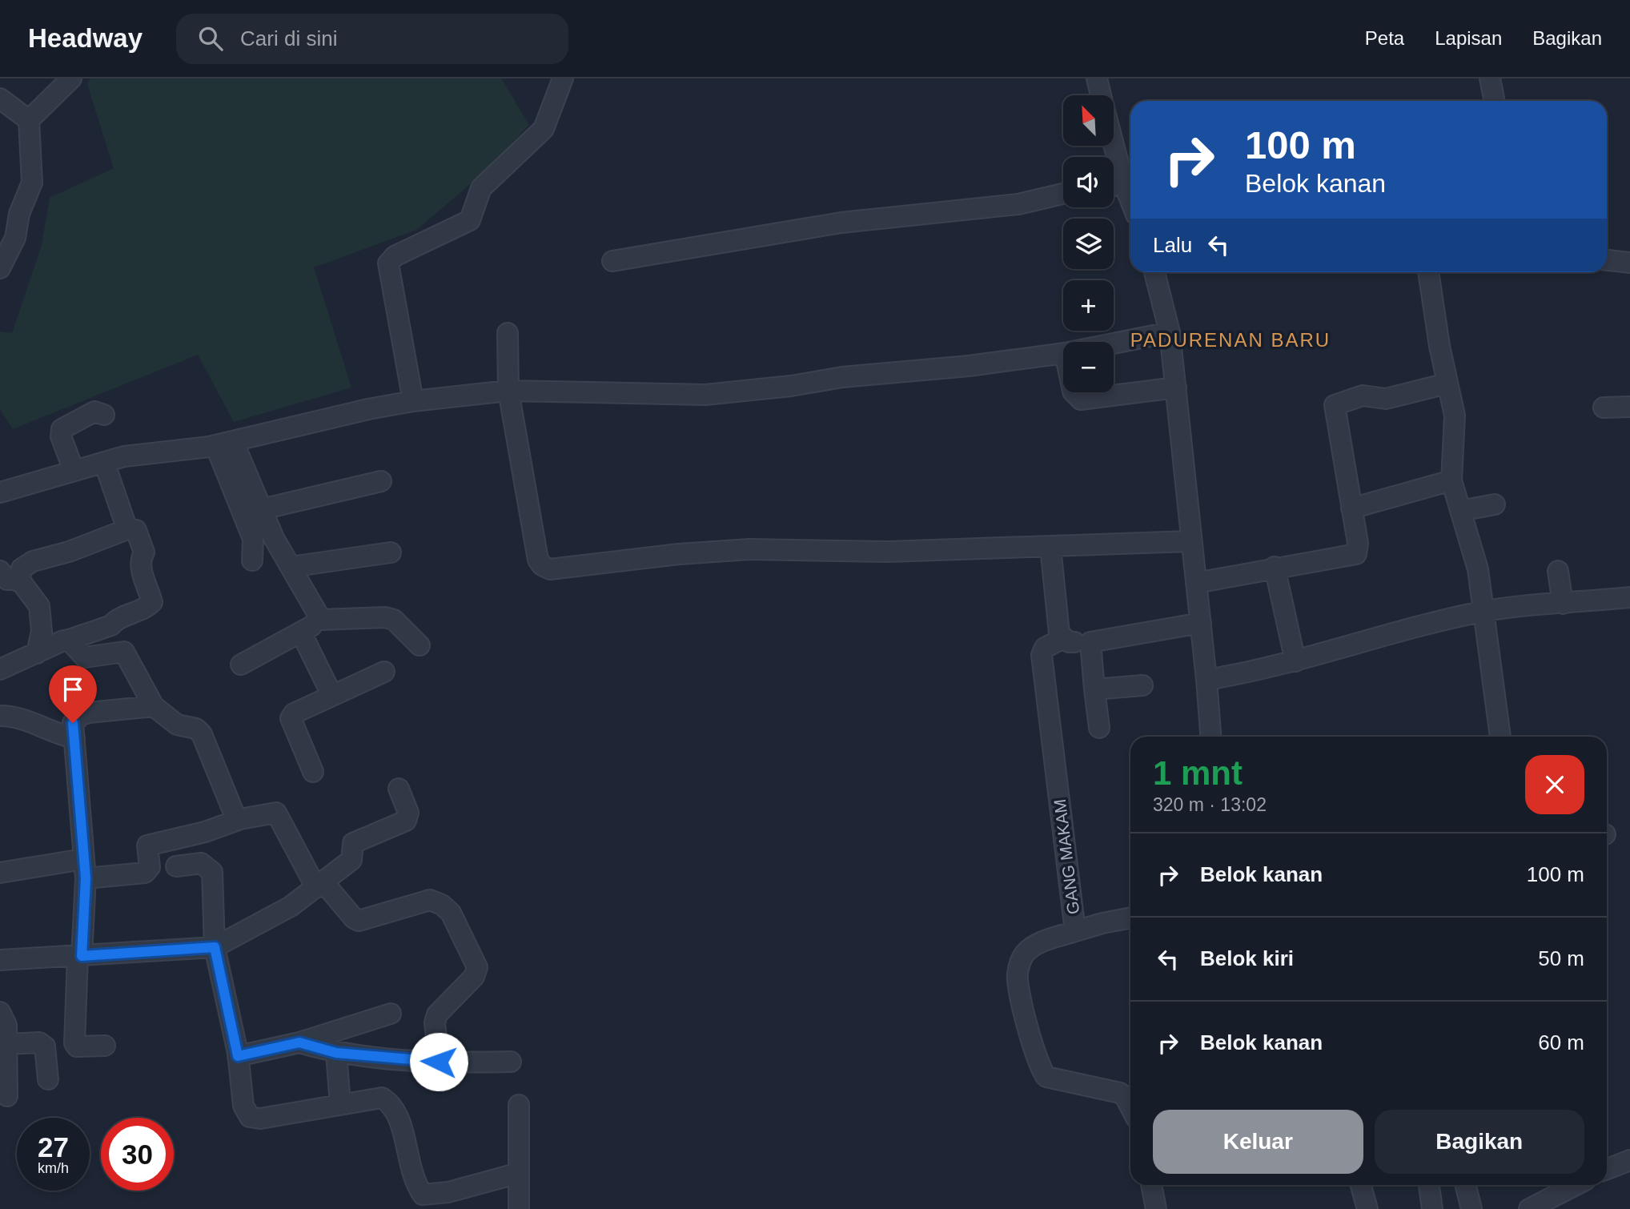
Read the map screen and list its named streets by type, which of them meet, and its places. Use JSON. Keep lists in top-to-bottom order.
{
  "streets": {
    "street": ["GANG MAKAM"]
  },
  "districts": ["PADURENAN BARU"],
  "north": "top left",
  "page": {
    "header": "Headway",
    "search": "Cari di sini",
    "nav": ["Peta", "Lapisan", "Bagikan"],
    "map_buttons": ["+", "−"],
    "turn": ["100 m", "Belok kanan"],
    "then": "Lalu",
    "heading": ["1 mnt", "320 m · 13:02"],
    "list": [
      {
        "name": "Belok kanan",
        "value": "100 m"
      },
      {
        "name": "Belok kiri",
        "value": "50 m"
      },
      {
        "name": "Belok kanan",
        "value": "60 m"
      }
    ],
    "buttons": ["Keluar", "Bagikan"],
    "speed": "27 km/h",
    "limit": "30"
  }
}
